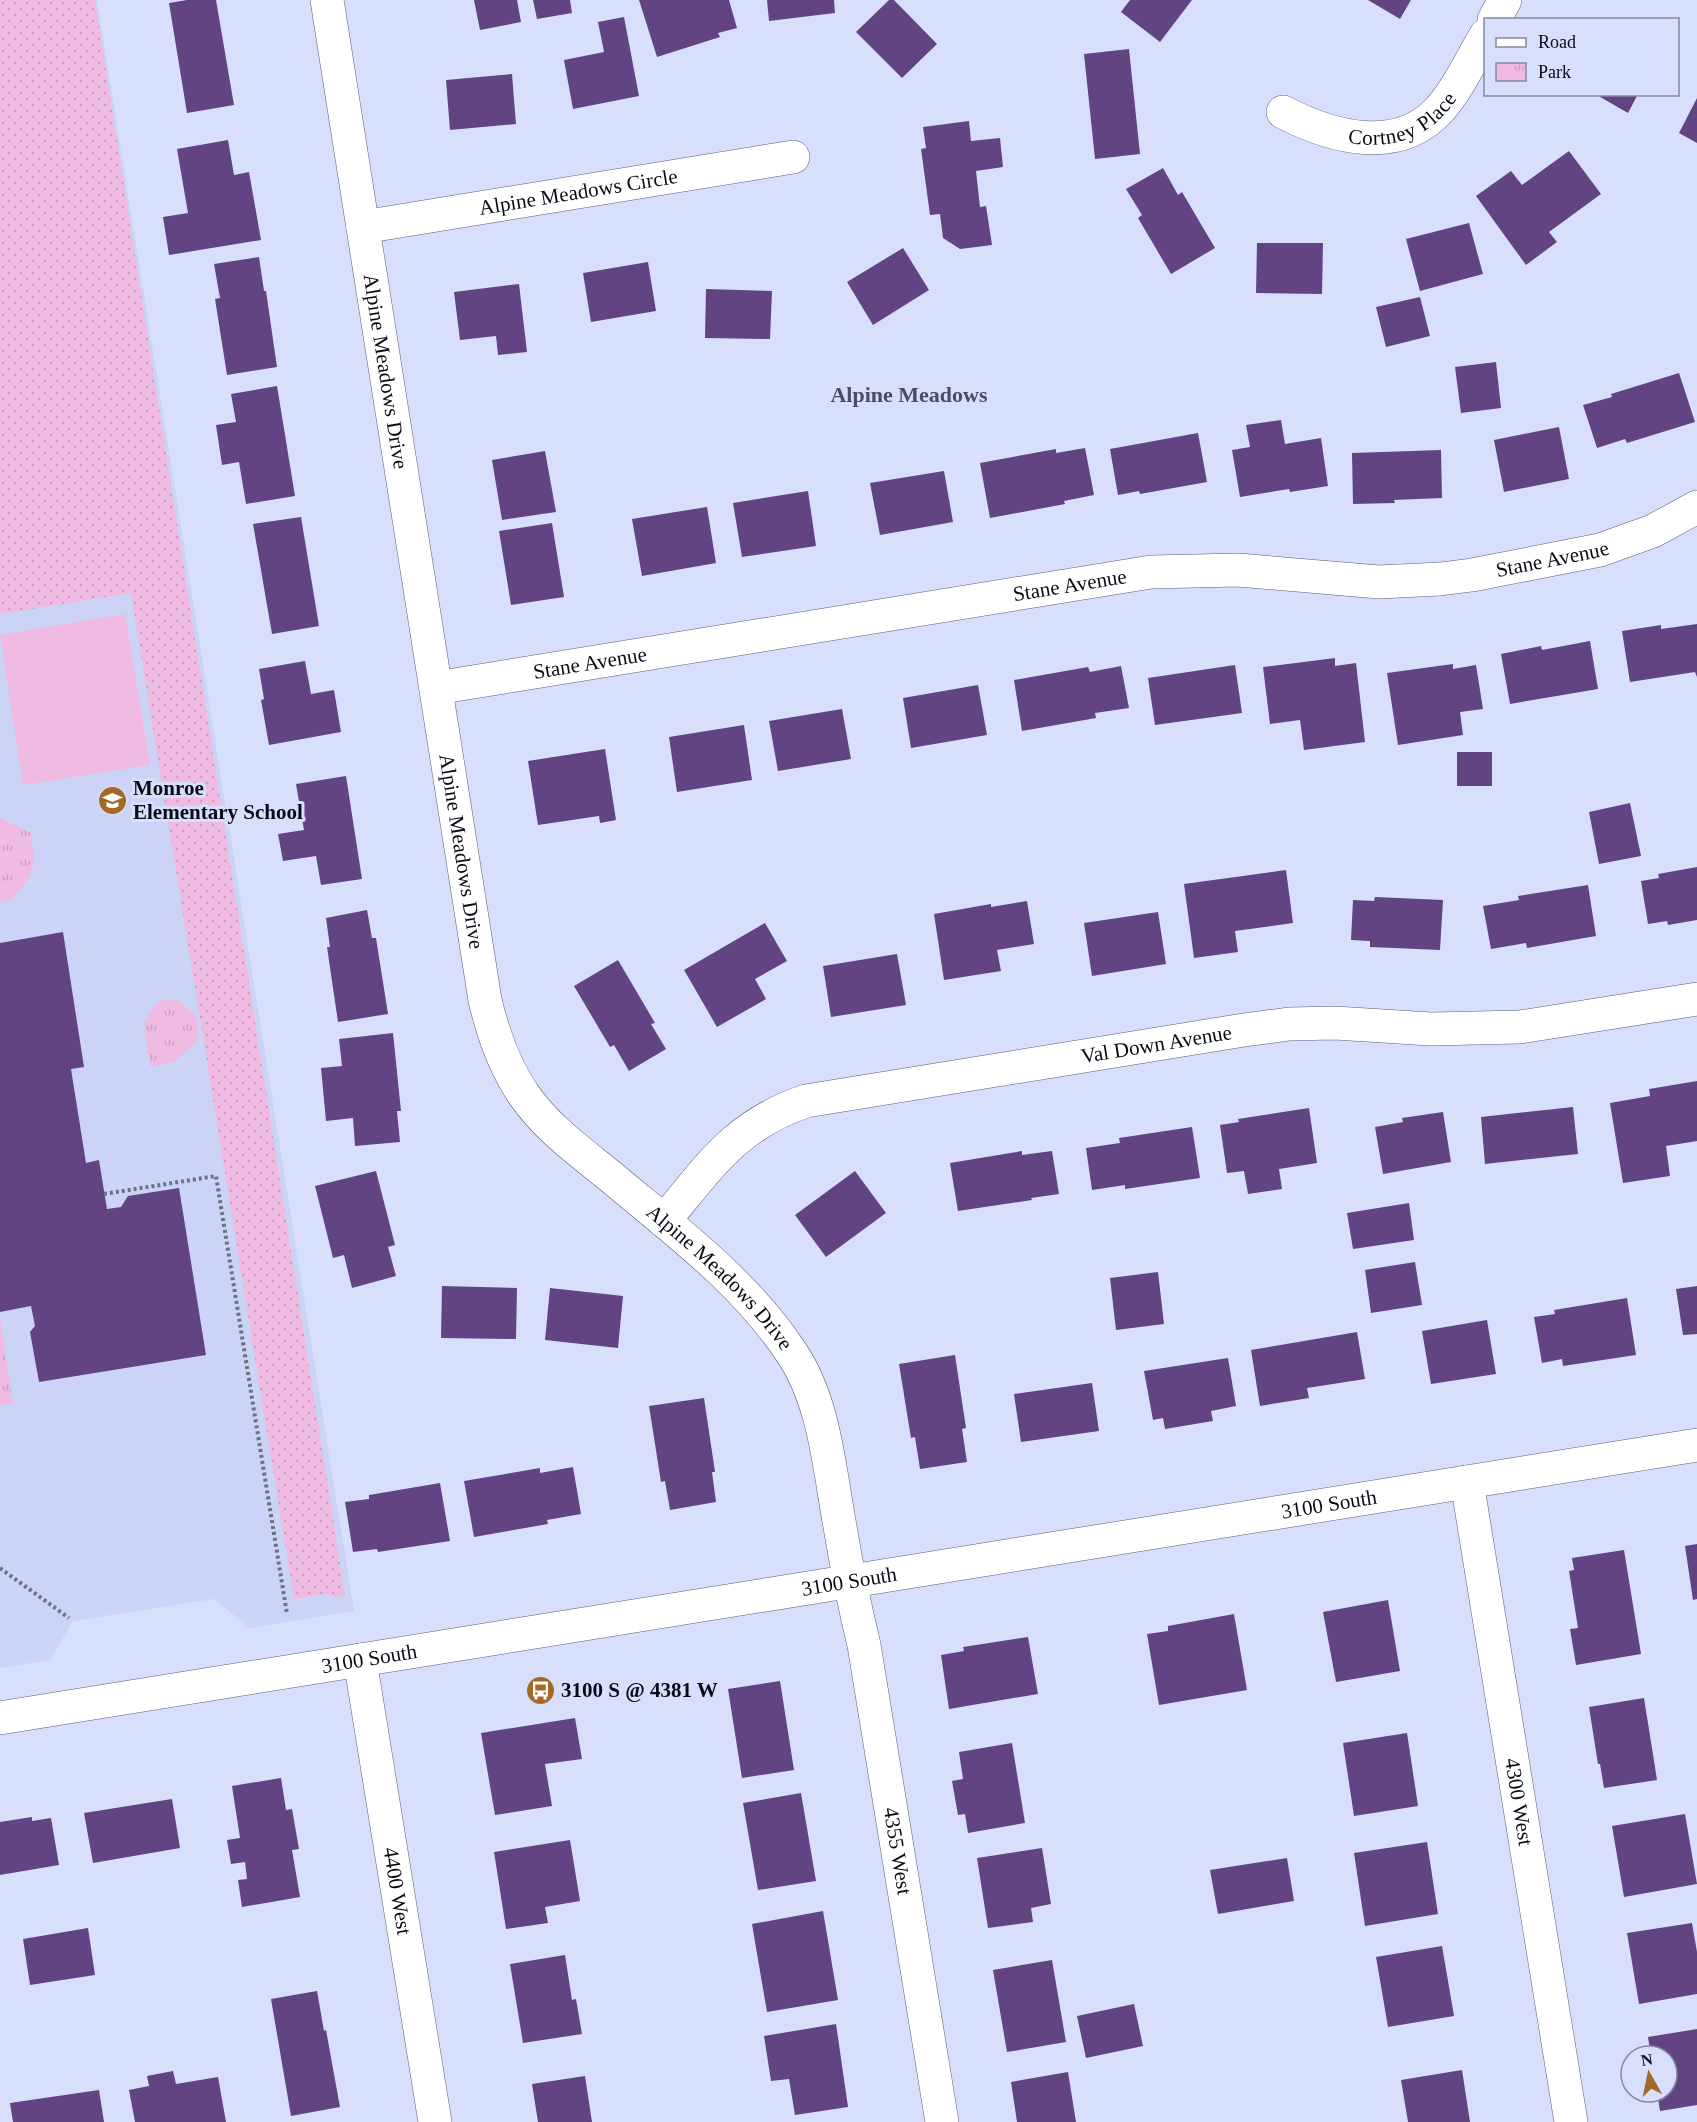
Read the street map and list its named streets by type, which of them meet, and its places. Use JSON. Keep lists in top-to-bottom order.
{
  "streets": {
    "street": [
      "Cortney Place",
      "Alpine Meadows Circle",
      "Alpine Meadows Drive",
      "Stane Avenue",
      "Val Down Avenue",
      "3100 South",
      "4300 West",
      "4355 West",
      "4400 West"
    ]
  },
  "crossings": [
    ["Alpine Meadows Circle", "Alpine Meadows Drive"],
    ["Alpine Meadows Drive", "Stane Avenue"],
    ["Alpine Meadows Drive", "Val Down Avenue"],
    ["Alpine Meadows Drive", "3100 South"],
    ["Alpine Meadows Drive", "4355 West"],
    ["3100 South", "4300 West"],
    ["3100 South", "4355 West"],
    ["3100 South", "4400 West"]
  ],
  "districts": ["Alpine Meadows"],
  "places": {
    "school or university": ["Monroe Elementary School"],
    "bus stop": ["3100 S @ 4381 W"]
  },
  "legend": ["Road", "Park"],
  "north": "top"
}
